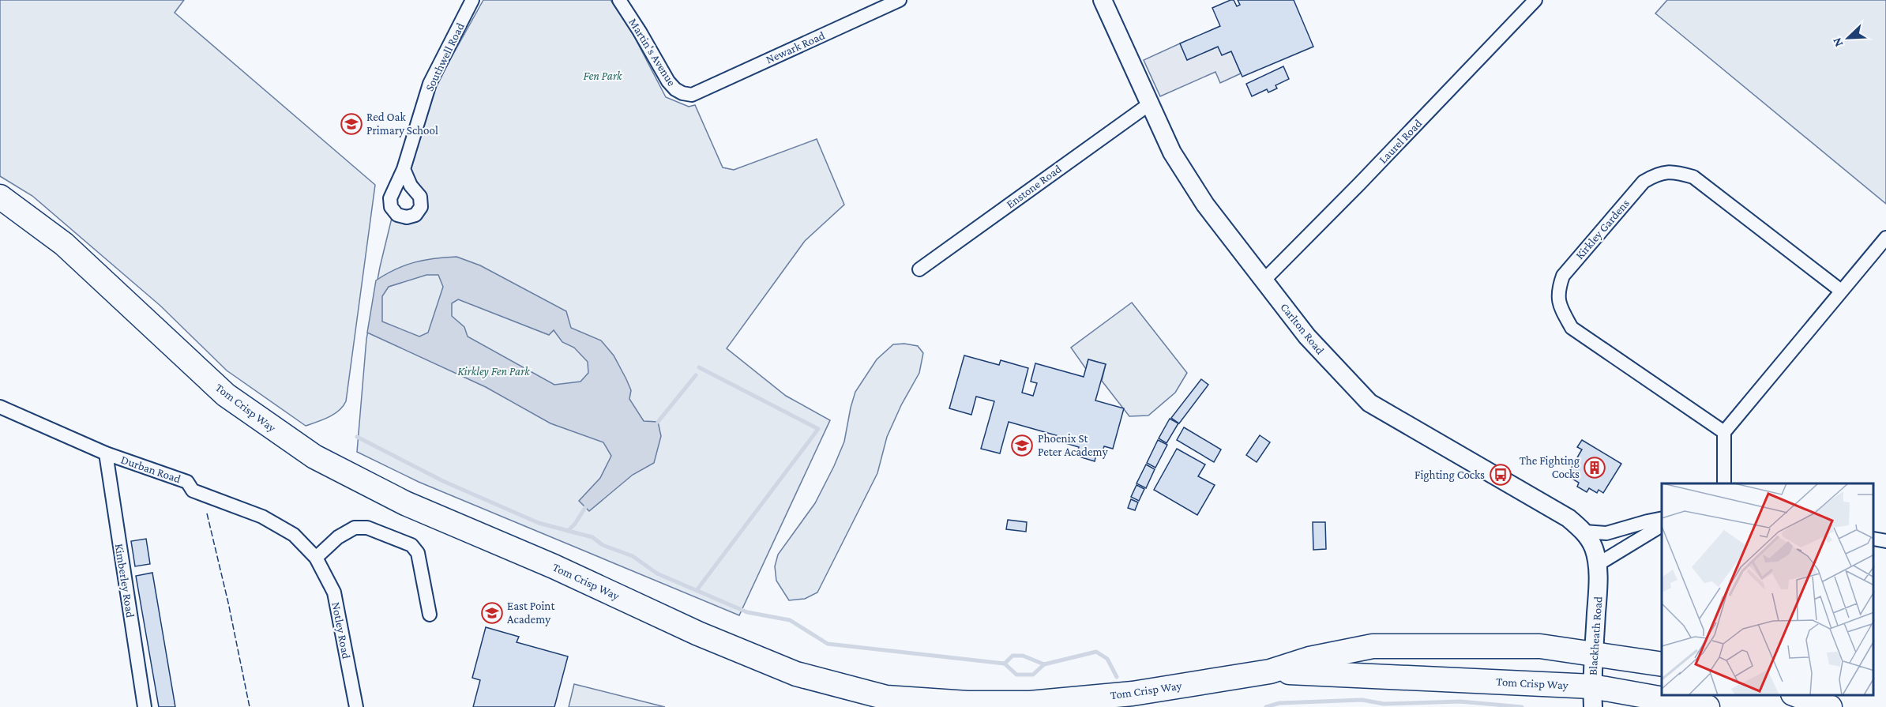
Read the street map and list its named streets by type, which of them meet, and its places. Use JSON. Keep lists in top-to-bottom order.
{
  "streets": {
    "highway": ["Tom Crisp Way"],
    "street": [
      "Newark Road",
      "Martin's Avenue",
      "Southwell Road",
      "Laurel Road",
      "Enstone Road",
      "Kirkley Gardens",
      "Carlton Road",
      "Durban Road",
      "Kimberley Road",
      "Notley Road",
      "Blackheath Road"
    ]
  },
  "crossings": [
    ["Newark Road", "Martin's Avenue"],
    ["Laurel Road", "Carlton Road"],
    ["Enstone Road", "Carlton Road"],
    ["Carlton Road", "Blackheath Road"],
    ["Tom Crisp Way", "Blackheath Road"],
    ["Durban Road", "Kimberley Road"],
    ["Durban Road", "Notley Road"]
  ],
  "parks": ["Fen Park", "Kirkley Fen Park"],
  "places": {
    "school or university": ["Red Oak Primary School", "Phoenix St Peter Academy", "East Point Academy"],
    "building": ["The Fighting Cocks"],
    "bus stop": ["Fighting Cocks"]
  },
  "north": "bottom left"
}
